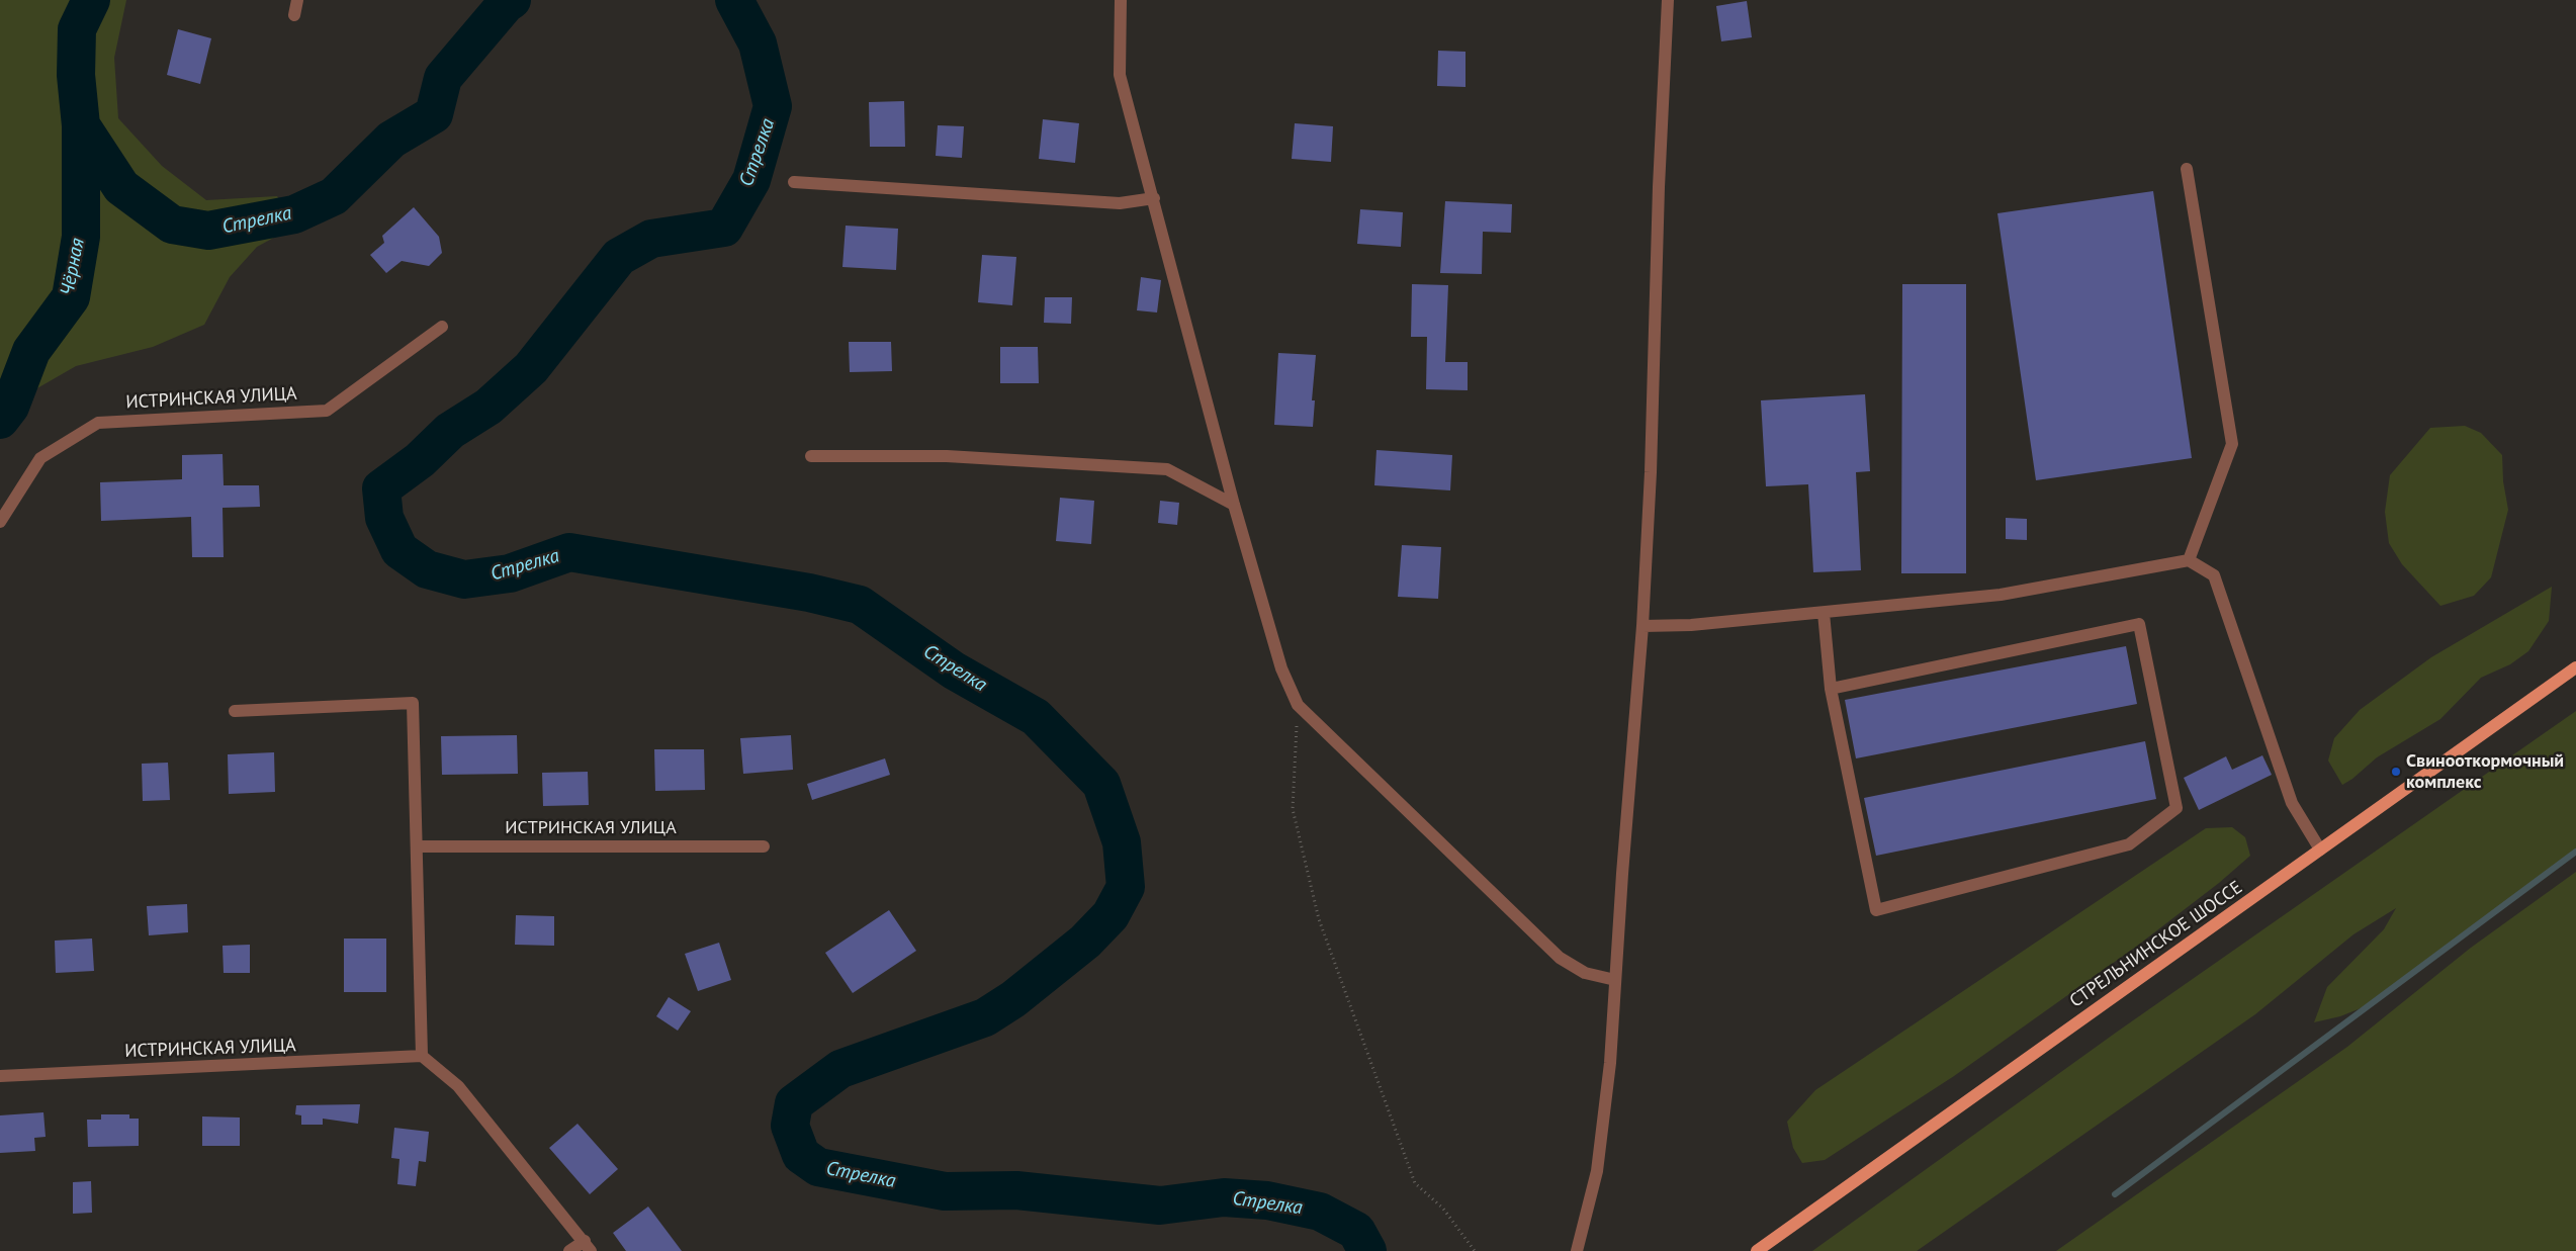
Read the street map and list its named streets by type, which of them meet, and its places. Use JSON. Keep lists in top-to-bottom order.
{
  "streets": {
    "main road": ["СТРЕЛЬНИНСКОЕ ШОССЕ"],
    "street": ["ИСТРИНСКАЯ УЛИЦА"]
  },
  "water": ["Стрелка", "Чёрная"],
  "places": ["Свинооткормочный комплекс"]
}
